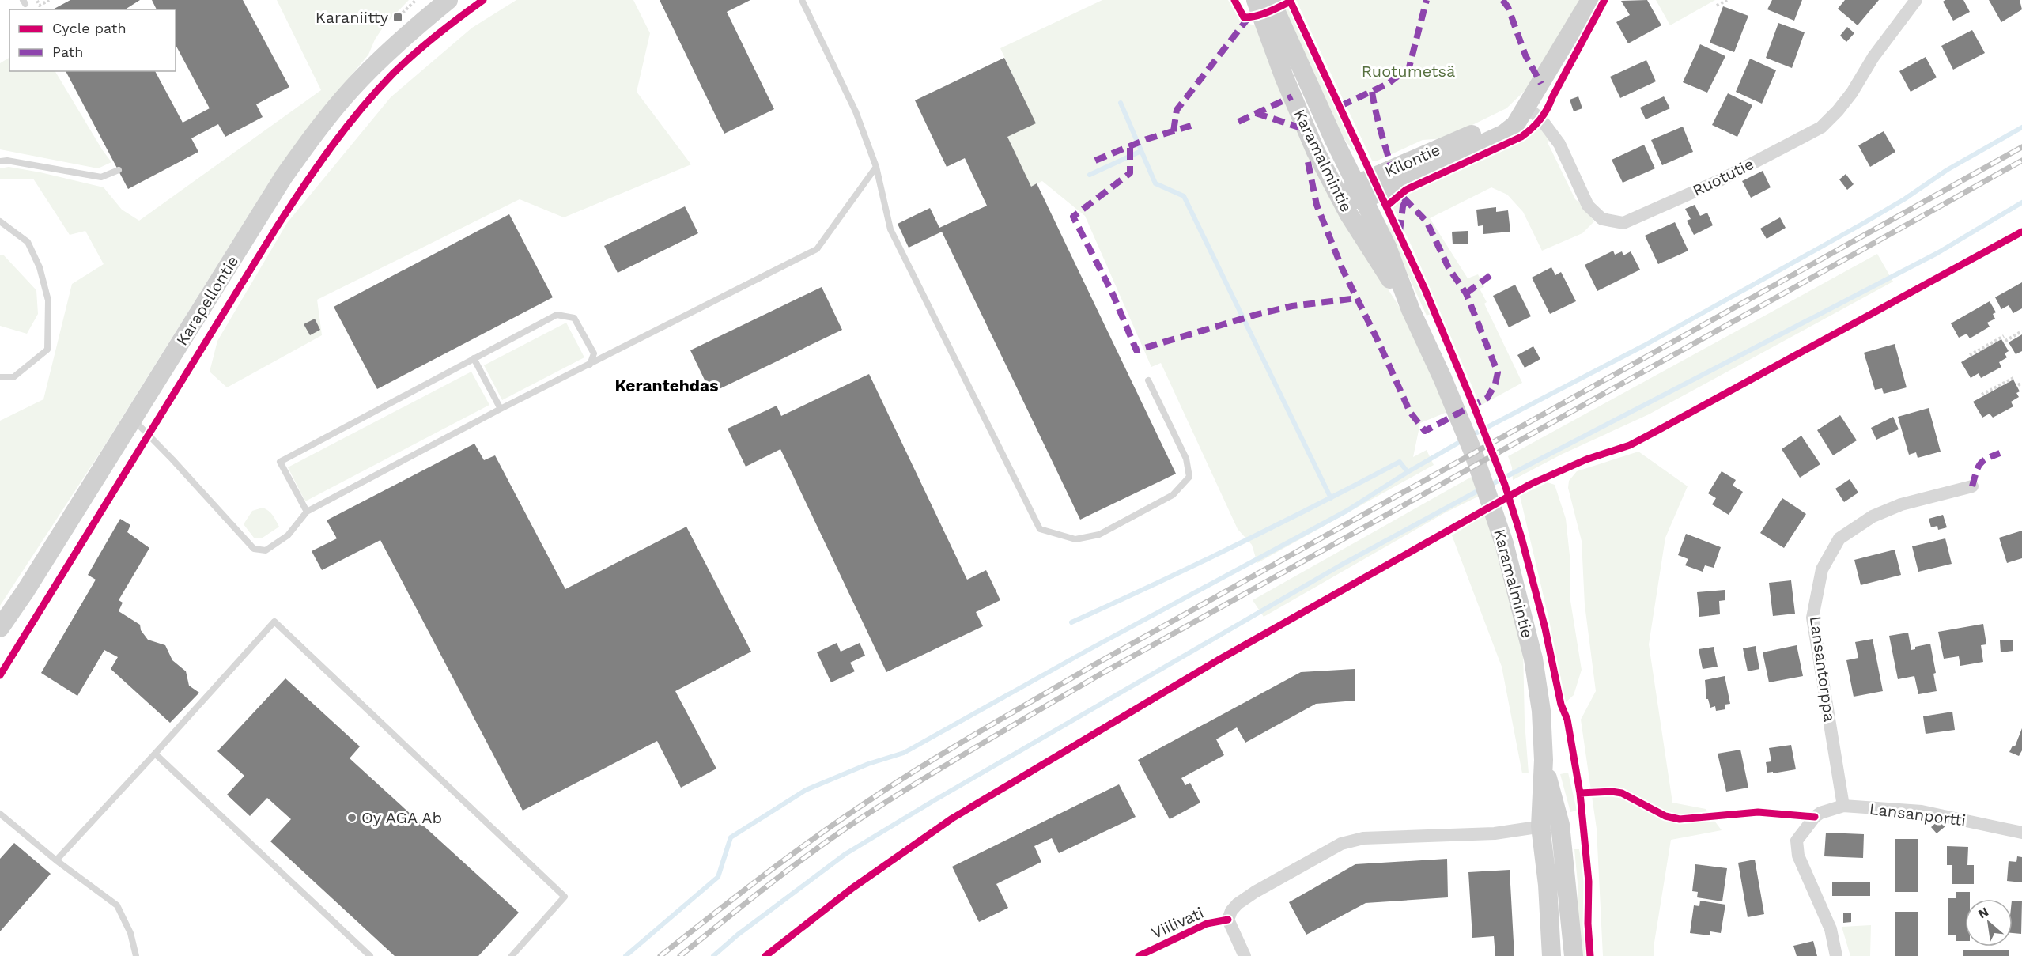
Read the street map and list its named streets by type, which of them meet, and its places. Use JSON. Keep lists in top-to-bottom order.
{
  "streets": {
    "street": [
      "Karamalmintie",
      "Kilontie",
      "Ruotutie",
      "Karapellontie",
      "Lansantorppa",
      "Lansanportti",
      "Viilivati"
    ]
  },
  "crossings": [
    ["Karamalmintie", "Kilontie"],
    ["Karamalmintie", "Viilivati"],
    ["Kilontie", "Ruotutie"],
    ["Lansantorppa", "Lansanportti"]
  ],
  "districts": ["Kerantehdas"],
  "parks": ["Ruotumetsä"],
  "places": {
    "transit": ["Karaniitty"],
    "other": ["Oy AGA Ab"]
  },
  "legend": ["Cycle path", "Path"],
  "north": "top left"
}
